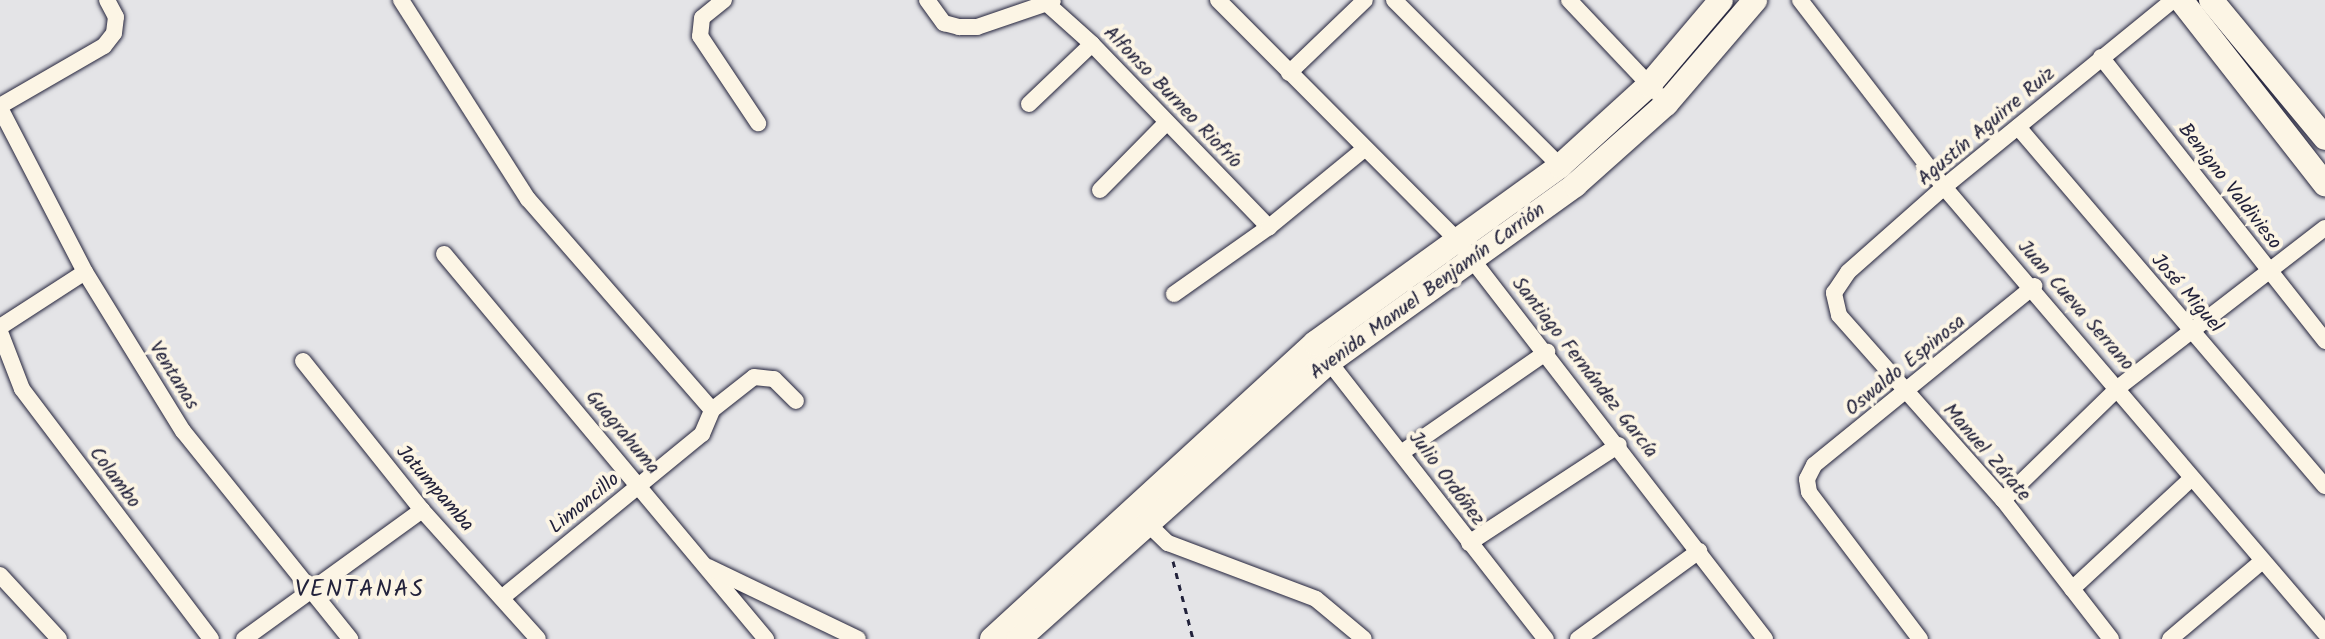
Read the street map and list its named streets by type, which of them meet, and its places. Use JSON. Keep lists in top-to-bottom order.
{
  "streets": {
    "main road": ["Avenida Manuel Benjamín Carrión"],
    "street": [
      "Alfonso Burneo Riofrío",
      "Agustín Aguirre Ruiz",
      "Benigno Valdivieso",
      "José Miguel",
      "Juan Cueva Serrano",
      "Oswaldo Espinosa",
      "Santiago Fernández García",
      "Ventanas",
      "Guagrahuma",
      "Manuel Zárate",
      "Colambo",
      "Julio Ordóñez",
      "Jatumpamba",
      "Limoncillo"
    ]
  },
  "crossings": [
    ["Agustín Aguirre Ruiz", "Benigno Valdivieso"],
    ["Agustín Aguirre Ruiz", "José Miguel"],
    ["Agustín Aguirre Ruiz", "Juan Cueva Serrano"],
    ["Agustín Aguirre Ruiz", "Manuel Zárate"],
    ["Avenida Manuel Benjamín Carrión", "Santiago Fernández García"],
    ["Avenida Manuel Benjamín Carrión", "Julio Ordóñez"],
    ["Juan Cueva Serrano", "Oswaldo Espinosa"],
    ["Oswaldo Espinosa", "Manuel Zárate"],
    ["Guagrahuma", "Limoncillo"],
    ["Jatumpamba", "Limoncillo"]
  ],
  "districts": ["VENTANAS"]
}
